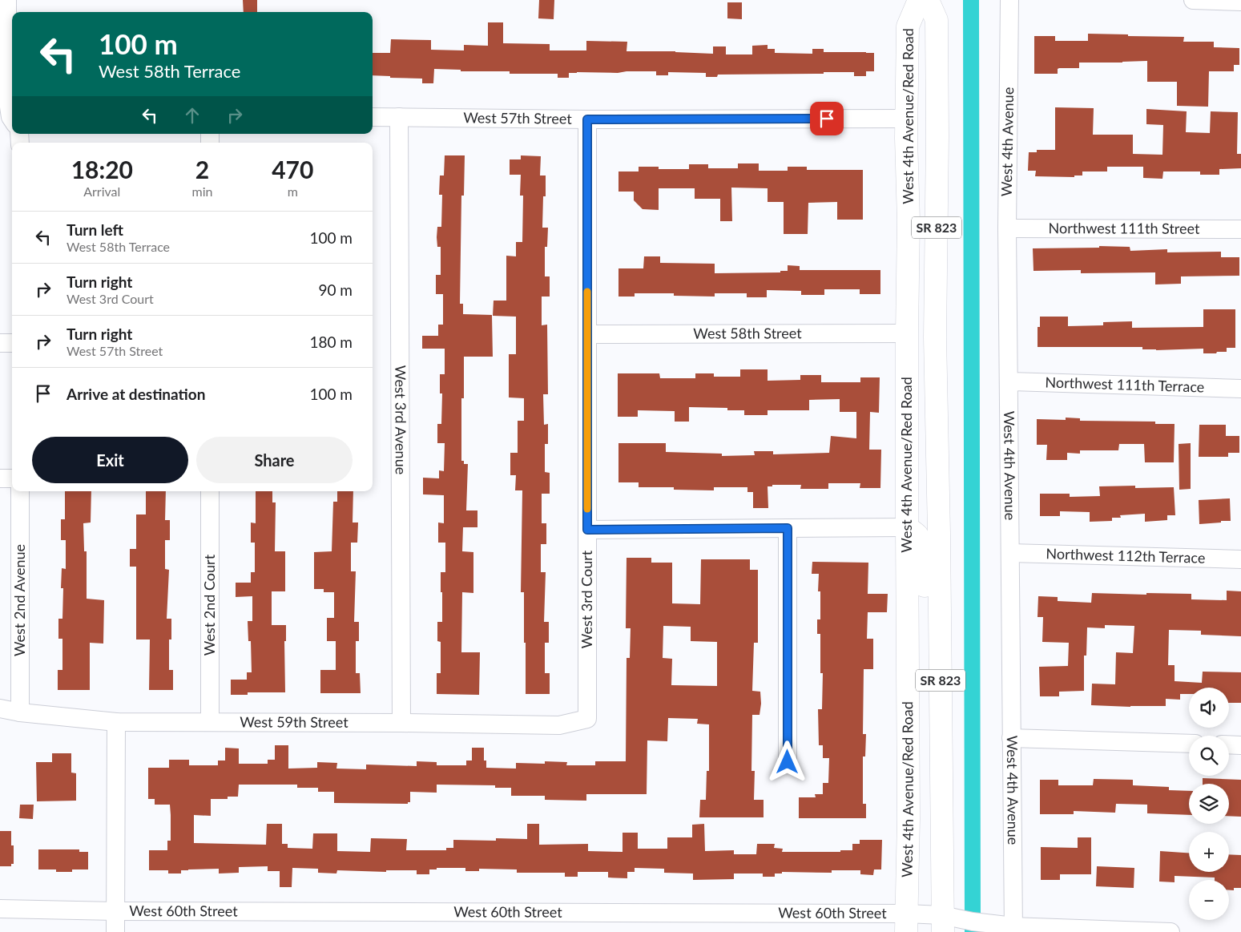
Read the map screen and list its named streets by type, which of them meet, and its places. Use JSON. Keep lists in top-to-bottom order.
{
  "streets": {
    "main road": ["West 4th Avenue/Red Road", "SR 823"],
    "street": [
      "West 57th Street",
      "West 4th Avenue",
      "Northwest 111th Street",
      "West 58th Street",
      "Northwest 111th Terrace",
      "West 3rd Avenue",
      "Northwest 112th Terrace",
      "West 3rd Court",
      "West 2nd Avenue",
      "West 2nd Court",
      "West 59th Street",
      "West 60th Street"
    ]
  },
  "crossings": [
    ["West 4th Avenue/Red Road", "West 57th Street"],
    ["West 4th Avenue/Red Road", "West 58th Street"],
    ["West 4th Avenue/Red Road", "West 60th Street"],
    ["West 57th Street", "West 3rd Avenue"],
    ["West 57th Street", "West 3rd Court"],
    ["West 4th Avenue", "Northwest 111th Street"],
    ["West 4th Avenue", "Northwest 111th Terrace"],
    ["West 4th Avenue", "Northwest 112th Terrace"],
    ["West 4th Avenue", "West 60th Street"],
    ["West 58th Street", "West 3rd Court"],
    ["West 3rd Avenue", "West 59th Street"],
    ["West 3rd Court", "West 59th Street"],
    ["West 2nd Avenue", "West 59th Street"],
    ["West 2nd Court", "West 59th Street"]
  ],
  "page": {
    "turn": ["100 m", "West 58th Terrace"],
    "eta": [
      "18:20",
      "Arrival",
      "2",
      "min",
      "470",
      "m"
    ],
    "list": [
      {
        "name": "Turn left",
        "note": "West 58th Terrace",
        "value": "100 m"
      },
      {
        "name": "Turn right",
        "note": "West 3rd Court",
        "value": "90 m"
      },
      {
        "name": "Turn right",
        "note": "West 57th Street",
        "value": "180 m"
      },
      {
        "name": "Arrive at destination",
        "value": "100 m"
      }
    ],
    "buttons": ["Exit", "Share"],
    "map_buttons": ["+", "−"]
  }
}
